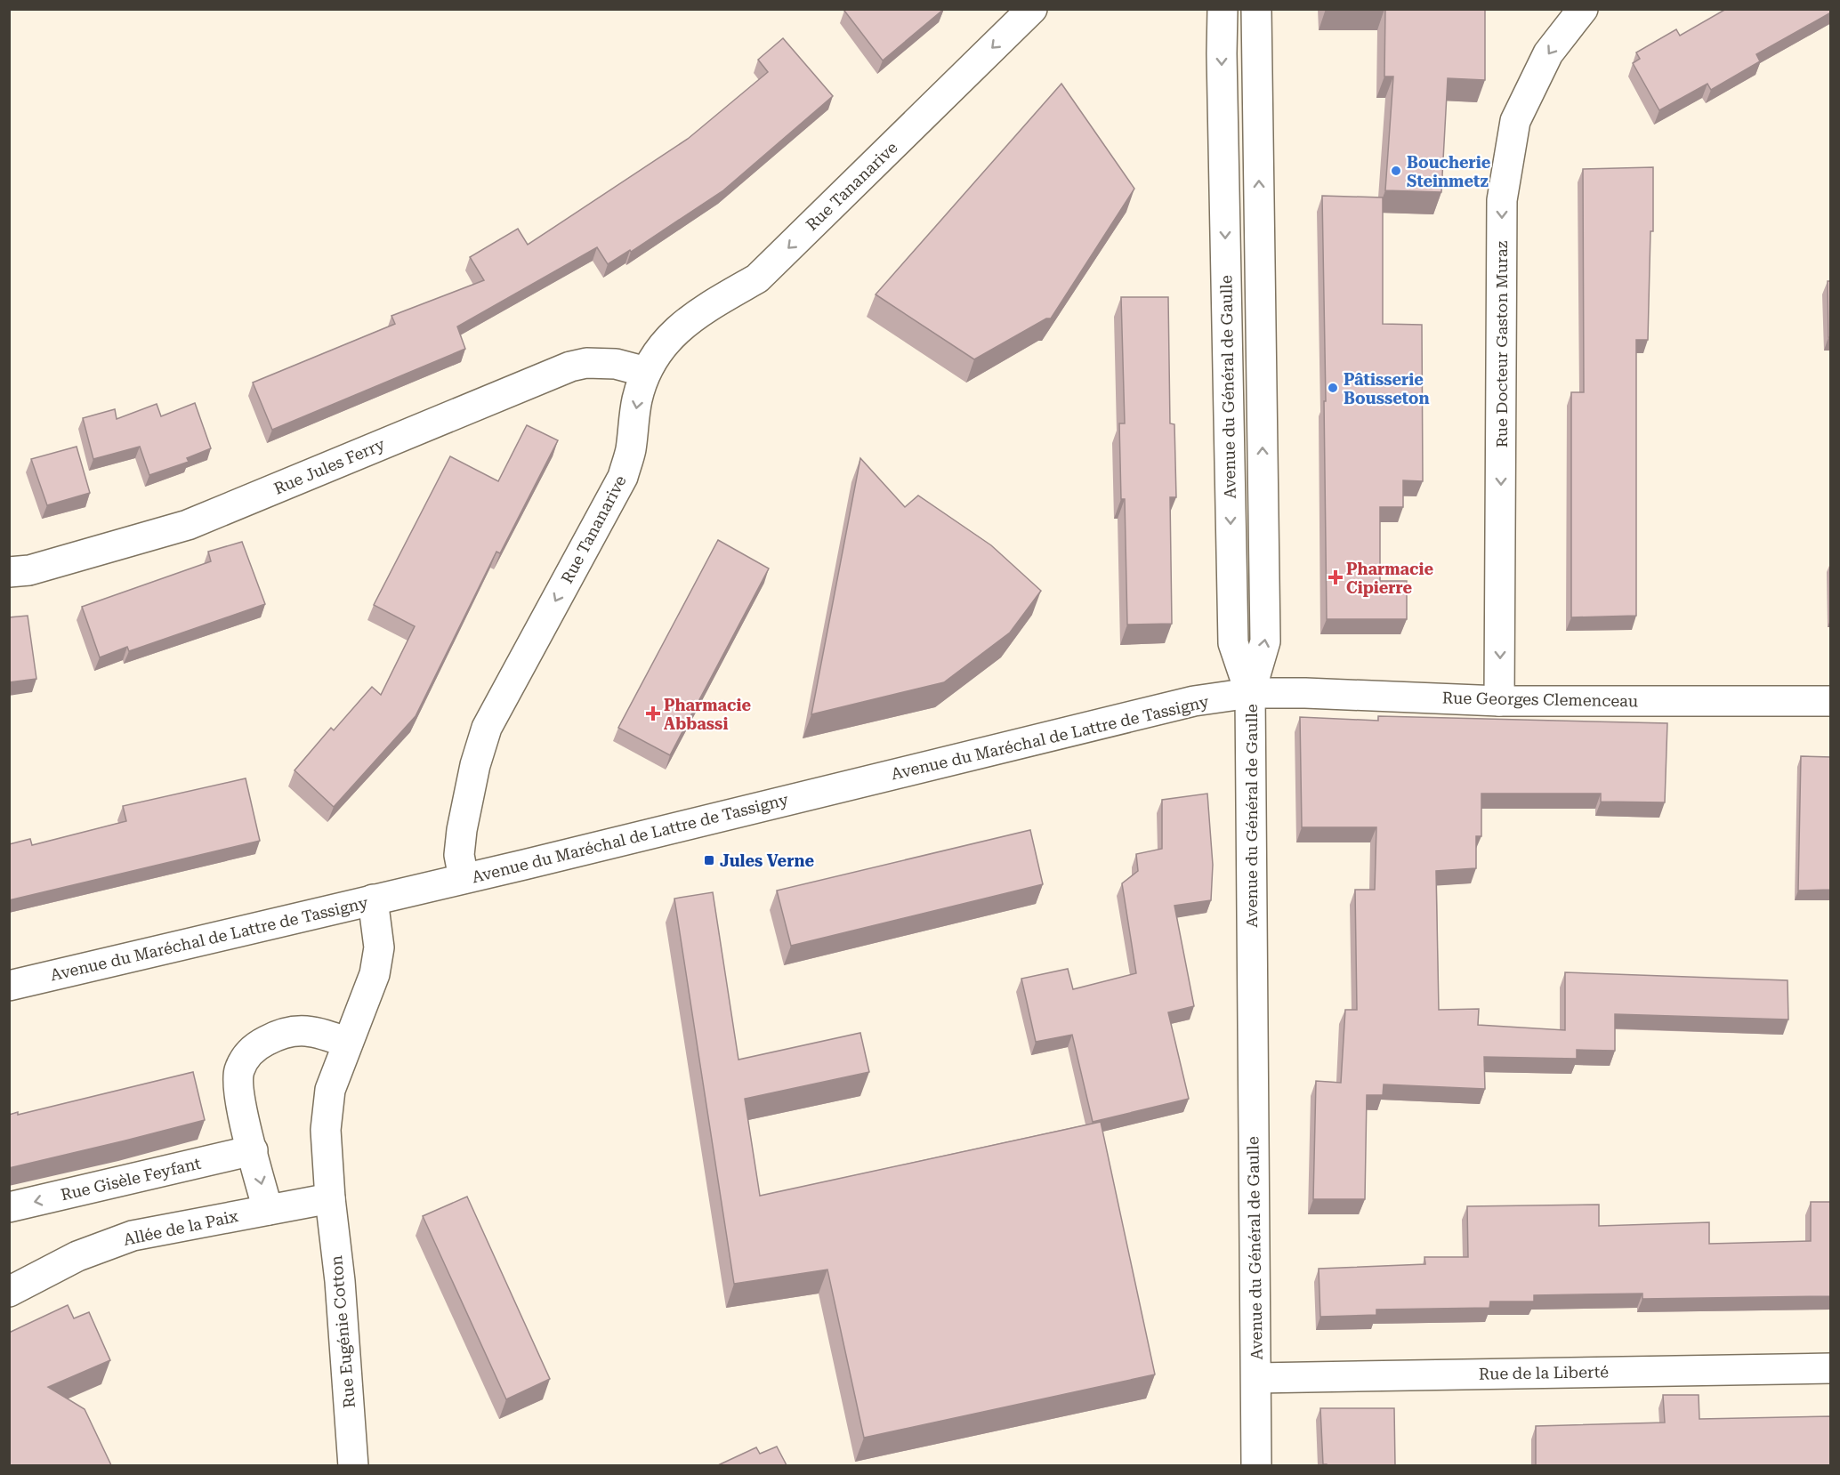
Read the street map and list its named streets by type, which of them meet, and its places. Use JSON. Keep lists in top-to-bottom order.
{
  "streets": {
    "street": [
      "Rue Tananarive",
      "Rue Docteur Gaston Muraz",
      "Avenue du Général de Gaulle",
      "Rue Jules Ferry",
      "Rue Georges Clemenceau",
      "Avenue du Maréchal de Lattre de Tassigny",
      "Rue Gisèle Feyfant",
      "Allée de la Paix",
      "Rue Eugénie Cotton",
      "Rue de la Liberté"
    ]
  },
  "crossings": [
    ["Rue Tananarive", "Rue Jules Ferry"],
    ["Rue Tananarive", "Avenue du Maréchal de Lattre de Tassigny"],
    ["Rue Docteur Gaston Muraz", "Rue Georges Clemenceau"],
    ["Avenue du Général de Gaulle", "Rue Georges Clemenceau"],
    ["Avenue du Général de Gaulle", "Avenue du Maréchal de Lattre de Tassigny"],
    ["Avenue du Général de Gaulle", "Rue de la Liberté"],
    ["Rue Georges Clemenceau", "Avenue du Maréchal de Lattre de Tassigny"],
    ["Avenue du Maréchal de Lattre de Tassigny", "Rue Eugénie Cotton"],
    ["Allée de la Paix", "Rue Eugénie Cotton"]
  ],
  "one_way": ["Rue Tananarive", "Rue Gisèle Feyfant"],
  "places": {
    "other": ["Boucherie Steinmetz", "Pâtisserie Bousseton"],
    "health": ["Pharmacie Cipierre", "Pharmacie Abbassi"],
    "transit": ["Jules Verne"]
  }
}
